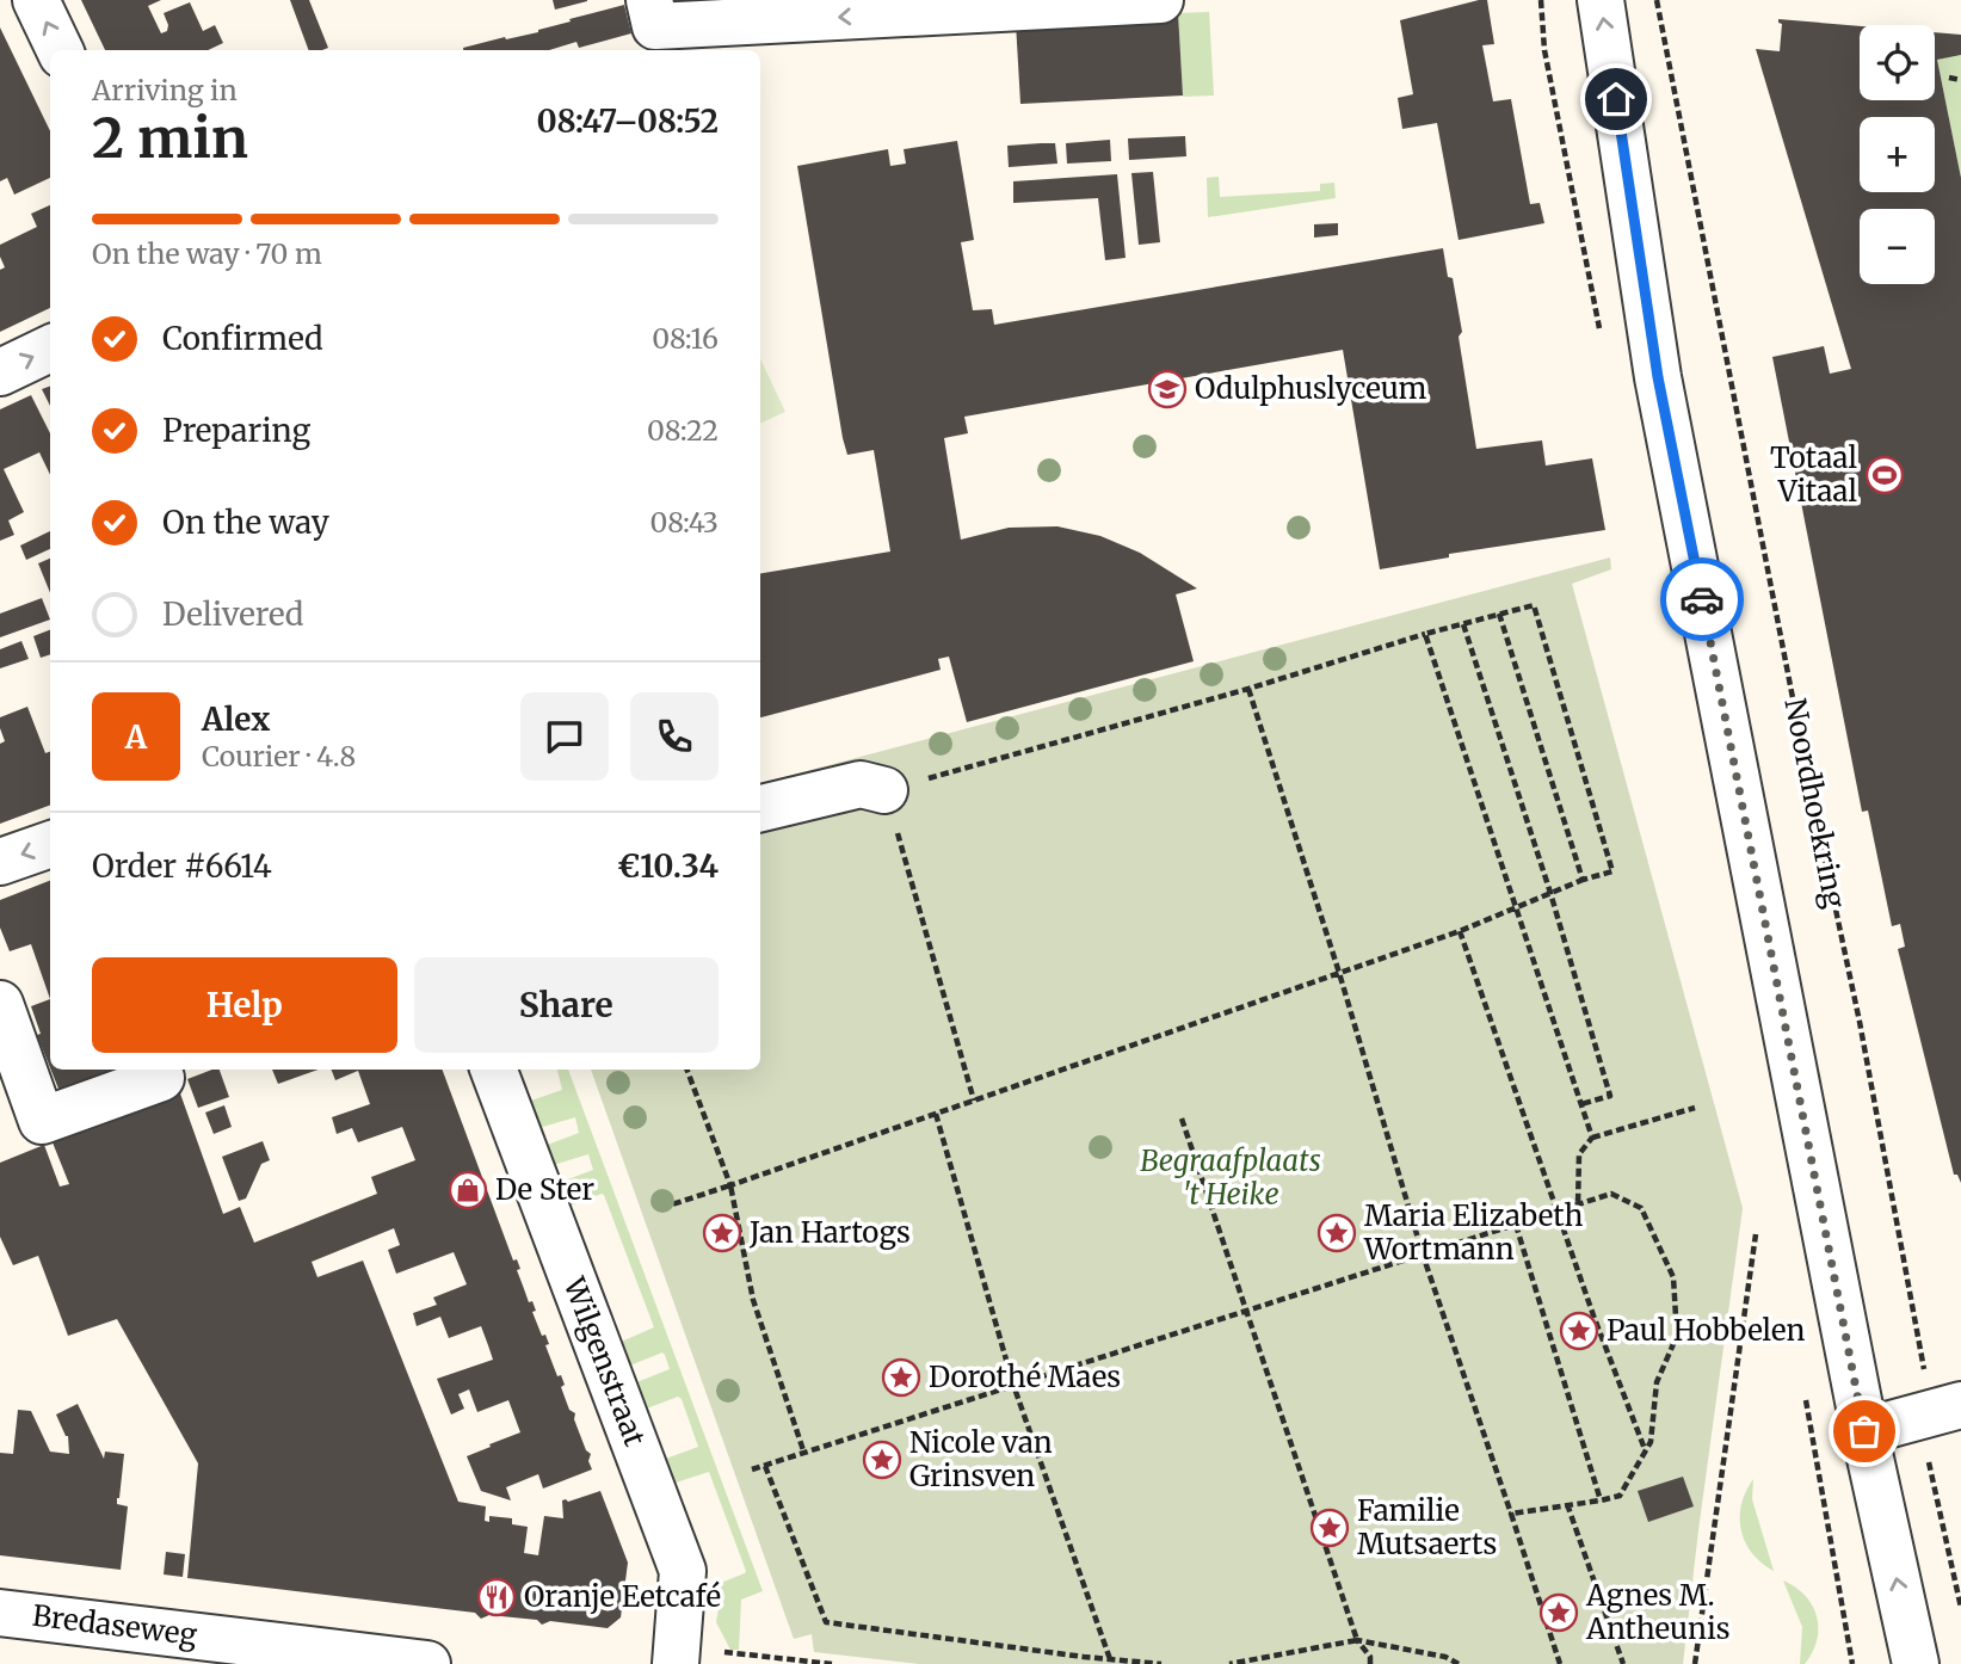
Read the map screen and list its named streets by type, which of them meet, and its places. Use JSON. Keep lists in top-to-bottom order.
{
  "streets": {
    "street": ["Wilgenstraat", "Bredaseweg"],
    "path": ["Noordhoekring"]
  },
  "parks": ["Begraafplaats 't Heike"],
  "places": {
    "school or university": ["Odulphuslyceum"],
    "sports": ["Totaal Vitaal"],
    "shop": ["De Ster"],
    "place": [
      "Jan Hartogs",
      "Maria Elizabeth Wortmann",
      "Paul Hobbelen",
      "Dorothé Maes",
      "Nicole van Grinsven",
      "Familie Mutsaerts",
      "Agnes M. Antheunis"
    ],
    "restaurant": ["Oranje Eetcafé"]
  },
  "page": {
    "map_buttons": ["+", "−"],
    "heading": ["2 min", "Arriving in", "08:47–08:52"],
    "panel": [
      "Alex",
      "Courier · 4.8",
      "Order #6614",
      "€10.34"
    ],
    "bar": "On the way · 70 m",
    "list": [
      ["Confirmed", "08:16"],
      ["Preparing", "08:22"],
      ["On the way", "08:43"],
      "Delivered"
    ],
    "round": "A",
    "buttons": ["Help", "Share"]
  }
}
